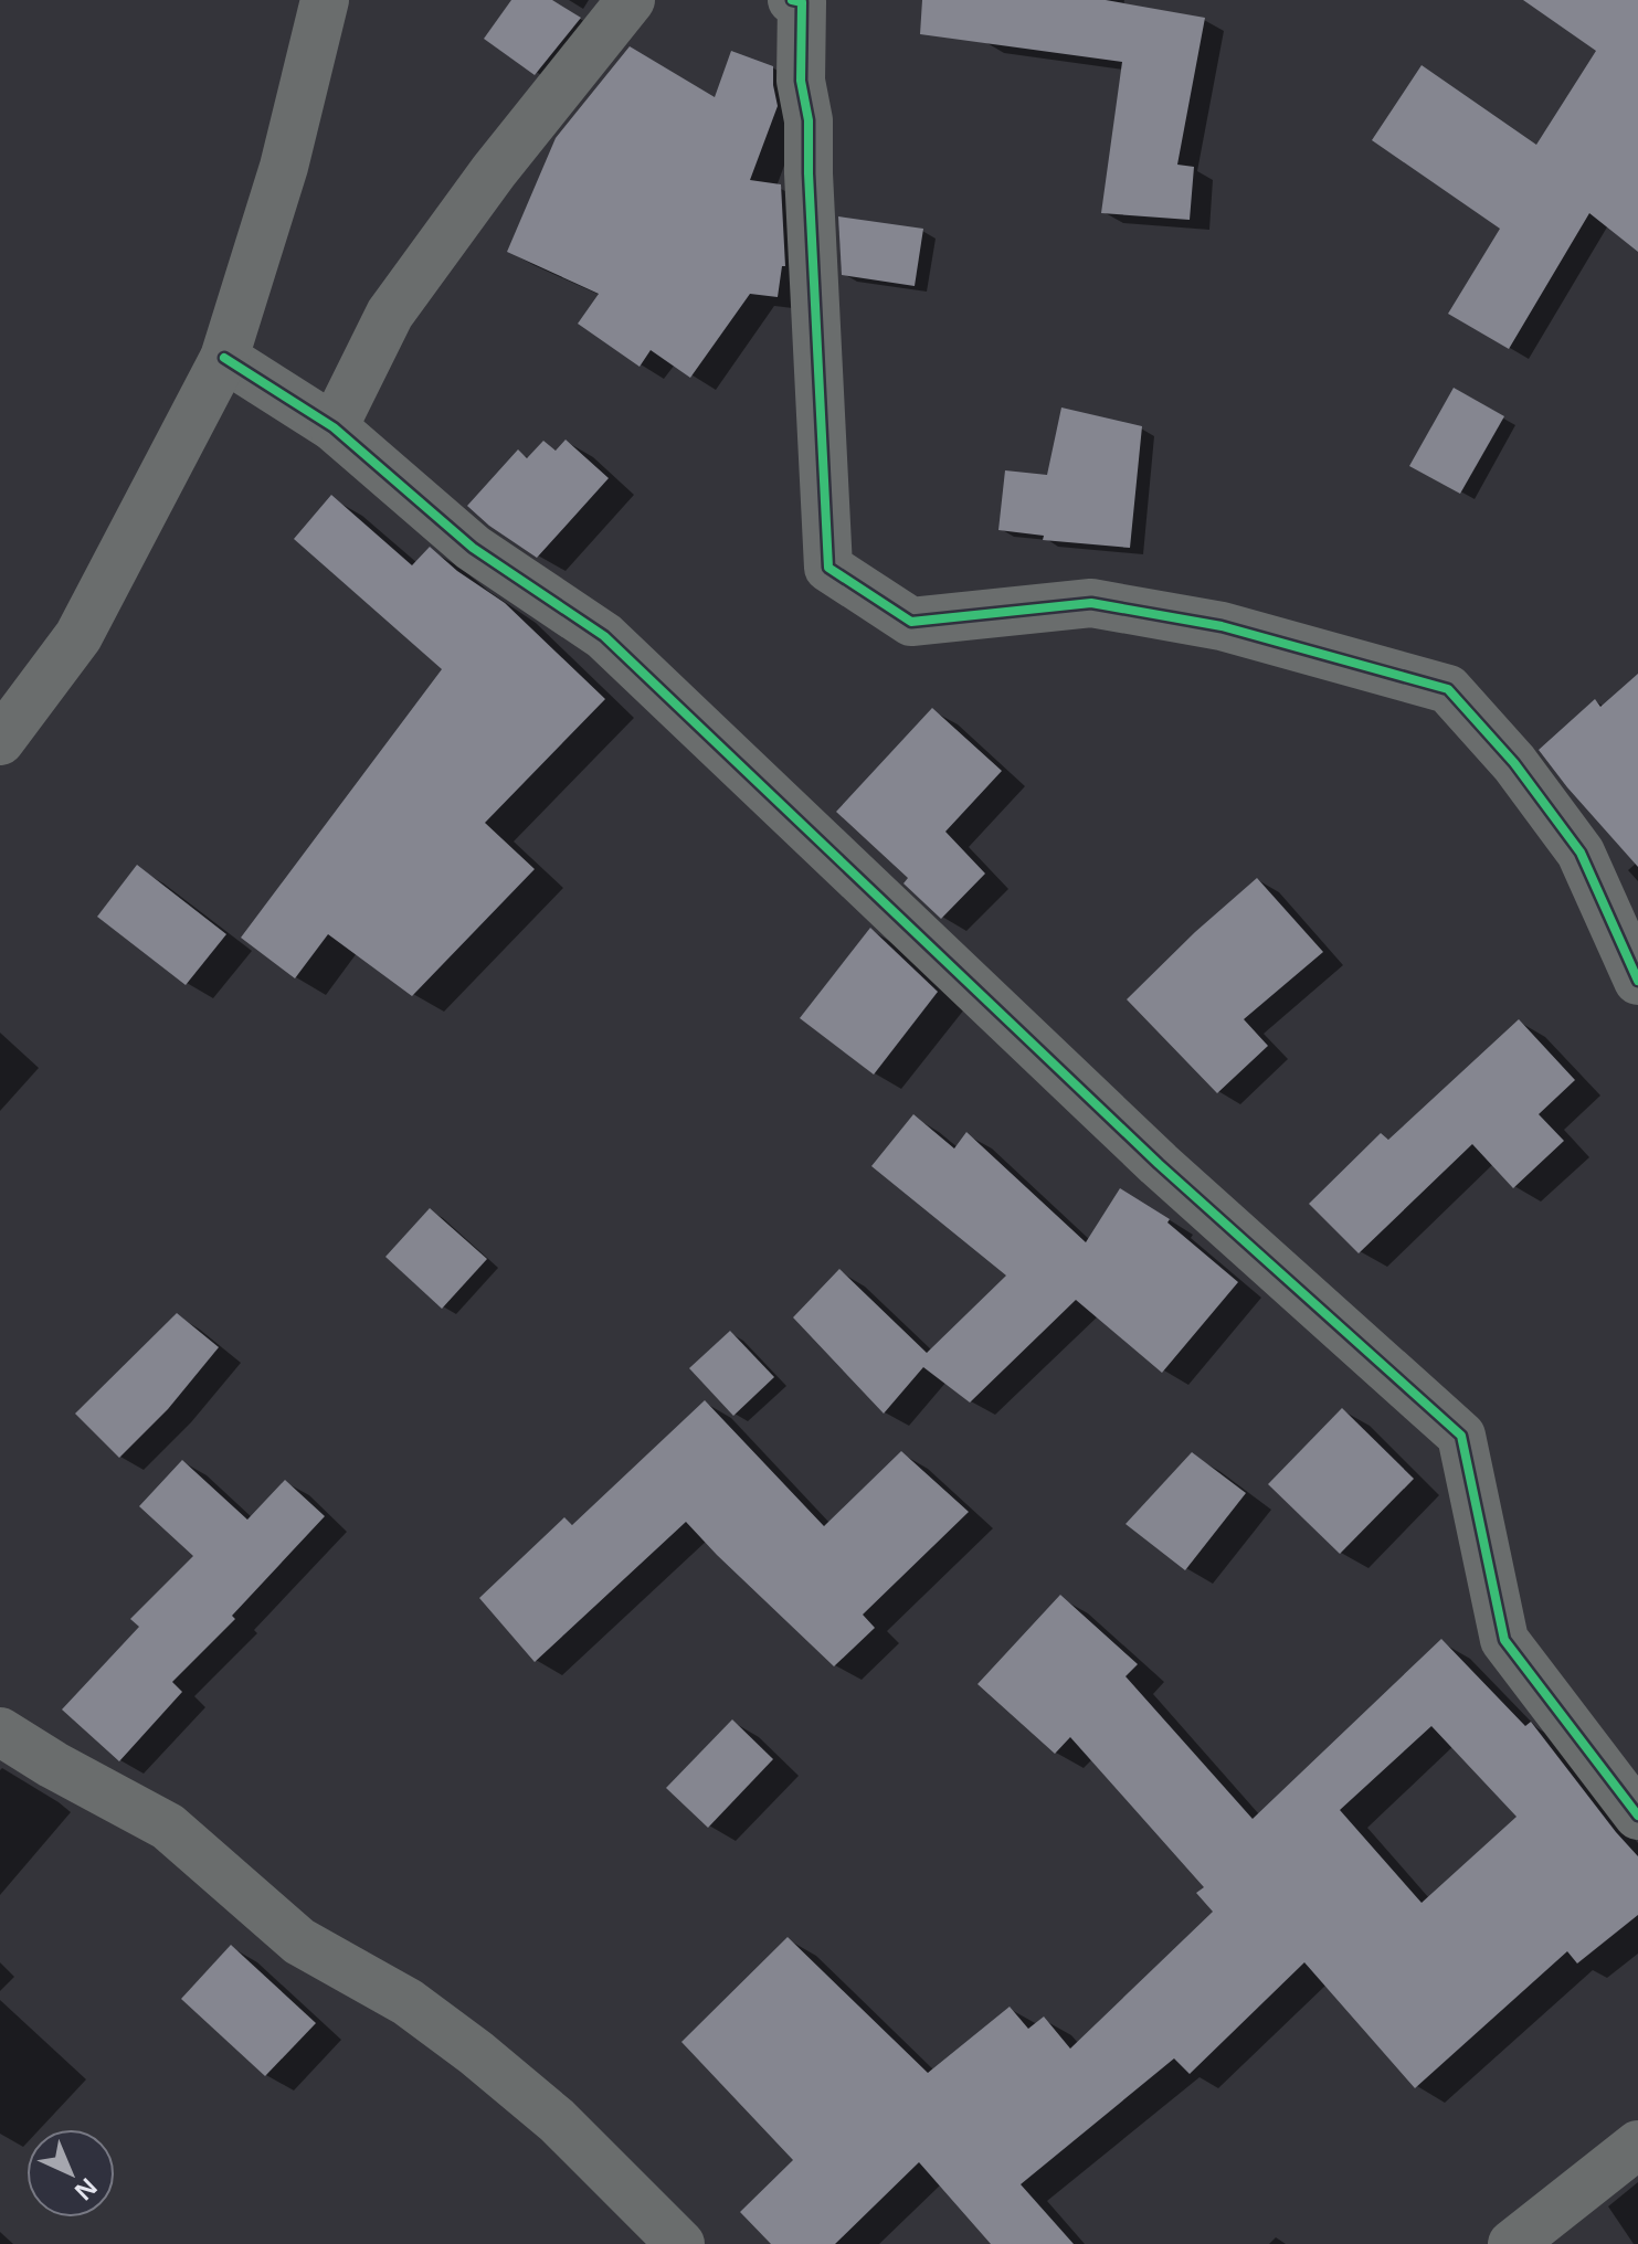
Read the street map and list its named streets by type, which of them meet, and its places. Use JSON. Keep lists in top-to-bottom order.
{
  "north": "bottom right"
}
